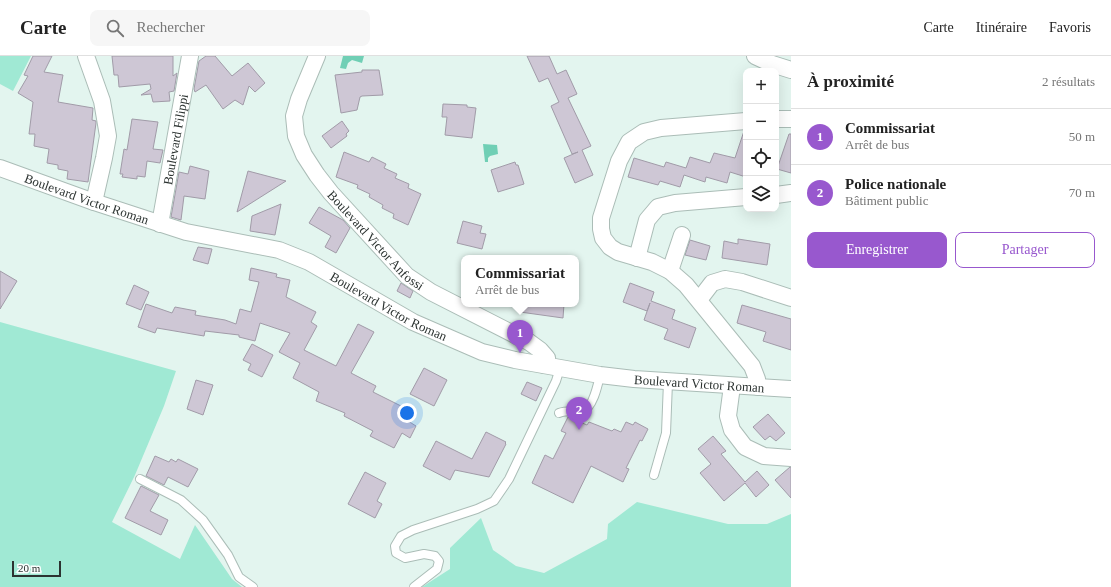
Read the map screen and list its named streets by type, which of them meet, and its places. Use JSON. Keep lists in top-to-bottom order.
{
  "streets": {
    "street": ["Boulevard Filippi", "Boulevard Victor Roman", "Boulevard Victor Anfossi"]
  },
  "crossings": [
    ["Boulevard Filippi", "Boulevard Victor Roman"],
    ["Boulevard Victor Roman", "Boulevard Victor Anfossi"]
  ],
  "scale_bar": "20 m",
  "page": {
    "header": "Carte",
    "search": "Rechercher",
    "nav": ["Carte", "Itinéraire", "Favoris"],
    "heading": ["À proximité", "2 résultats"],
    "map_buttons": ["+", "−"],
    "list": [
      {
        "mark": "1",
        "name": "Commissariat",
        "note": "Arrêt de bus",
        "value": "50 m"
      },
      {
        "mark": "2",
        "name": "Police nationale",
        "note": "Bâtiment public",
        "value": "70 m"
      }
    ],
    "buttons": ["Enregistrer", "Partager"],
    "popup": ["Commissariat", "Arrêt de bus"],
    "pins": ["1", "2"],
    "scale": "20 m"
  }
}
